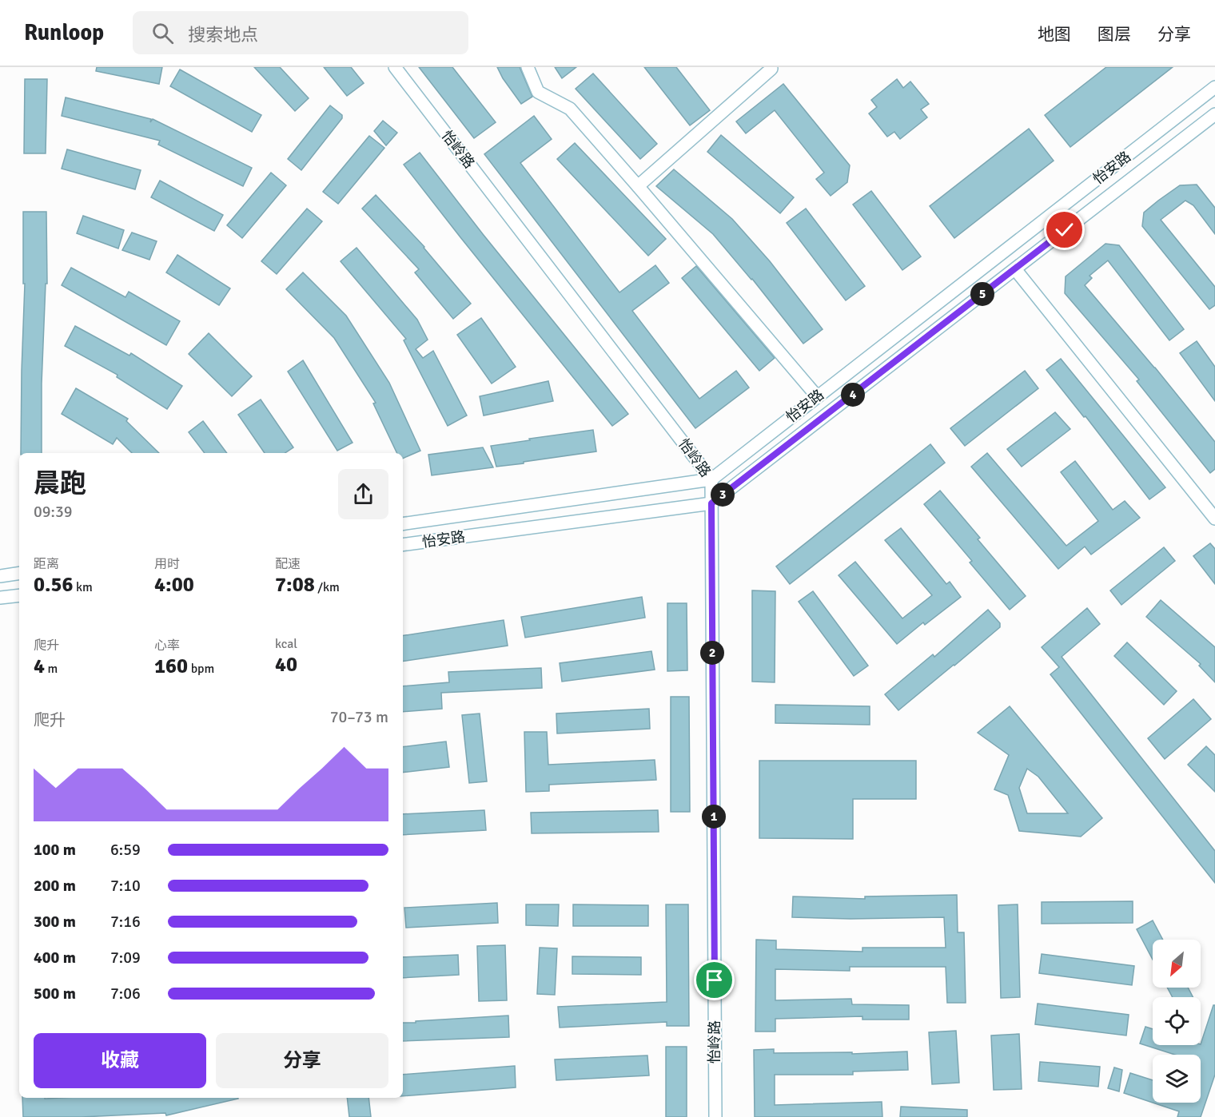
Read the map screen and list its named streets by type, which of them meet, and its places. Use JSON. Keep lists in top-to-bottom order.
{
  "streets": {
    "street": ["怡岭路", "怡安路"]
  },
  "crossings": [
    ["怡岭路", "怡安路"]
  ],
  "north": "bottom left",
  "page": {
    "header": "Runloop",
    "search": "搜索地点",
    "nav": ["地图", "图层", "分享"],
    "pins": [
      "5",
      "4",
      "3",
      "2",
      "1"
    ],
    "heading": ["晨跑", "09:39"],
    "stats": [
      ["距离", "0.56 km"],
      ["用时", "4:00"],
      ["配速", "7:08 /km"],
      ["爬升", "4 m"],
      ["心率", "160 bpm"],
      ["kcal", "40"]
    ],
    "chart": ["爬升", "70–73 m"],
    "list": [
      {
        "name": "100 m",
        "note": "6:59"
      },
      {
        "name": "200 m",
        "note": "7:10"
      },
      {
        "name": "300 m",
        "note": "7:16"
      },
      {
        "name": "400 m",
        "note": "7:09"
      },
      {
        "name": "500 m",
        "note": "7:06"
      }
    ],
    "buttons": ["收藏", "分享"]
  }
}
